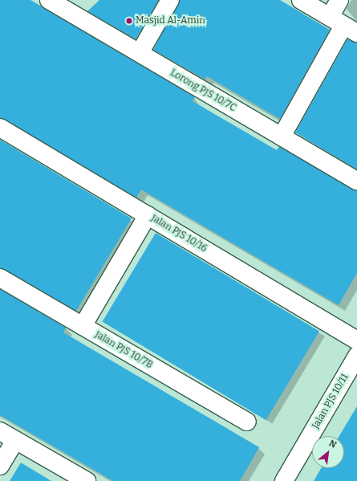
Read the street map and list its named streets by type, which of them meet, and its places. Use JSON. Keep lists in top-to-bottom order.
{
  "streets": {
    "street": [
      "Lorong PJS 10/7C",
      "Jalan PJS 10/16",
      "Jalan PJS 10/7B",
      "Jalan PJS 10/11"
    ]
  },
  "places": ["Masjid Al-Amin"],
  "north": "top right"
}
